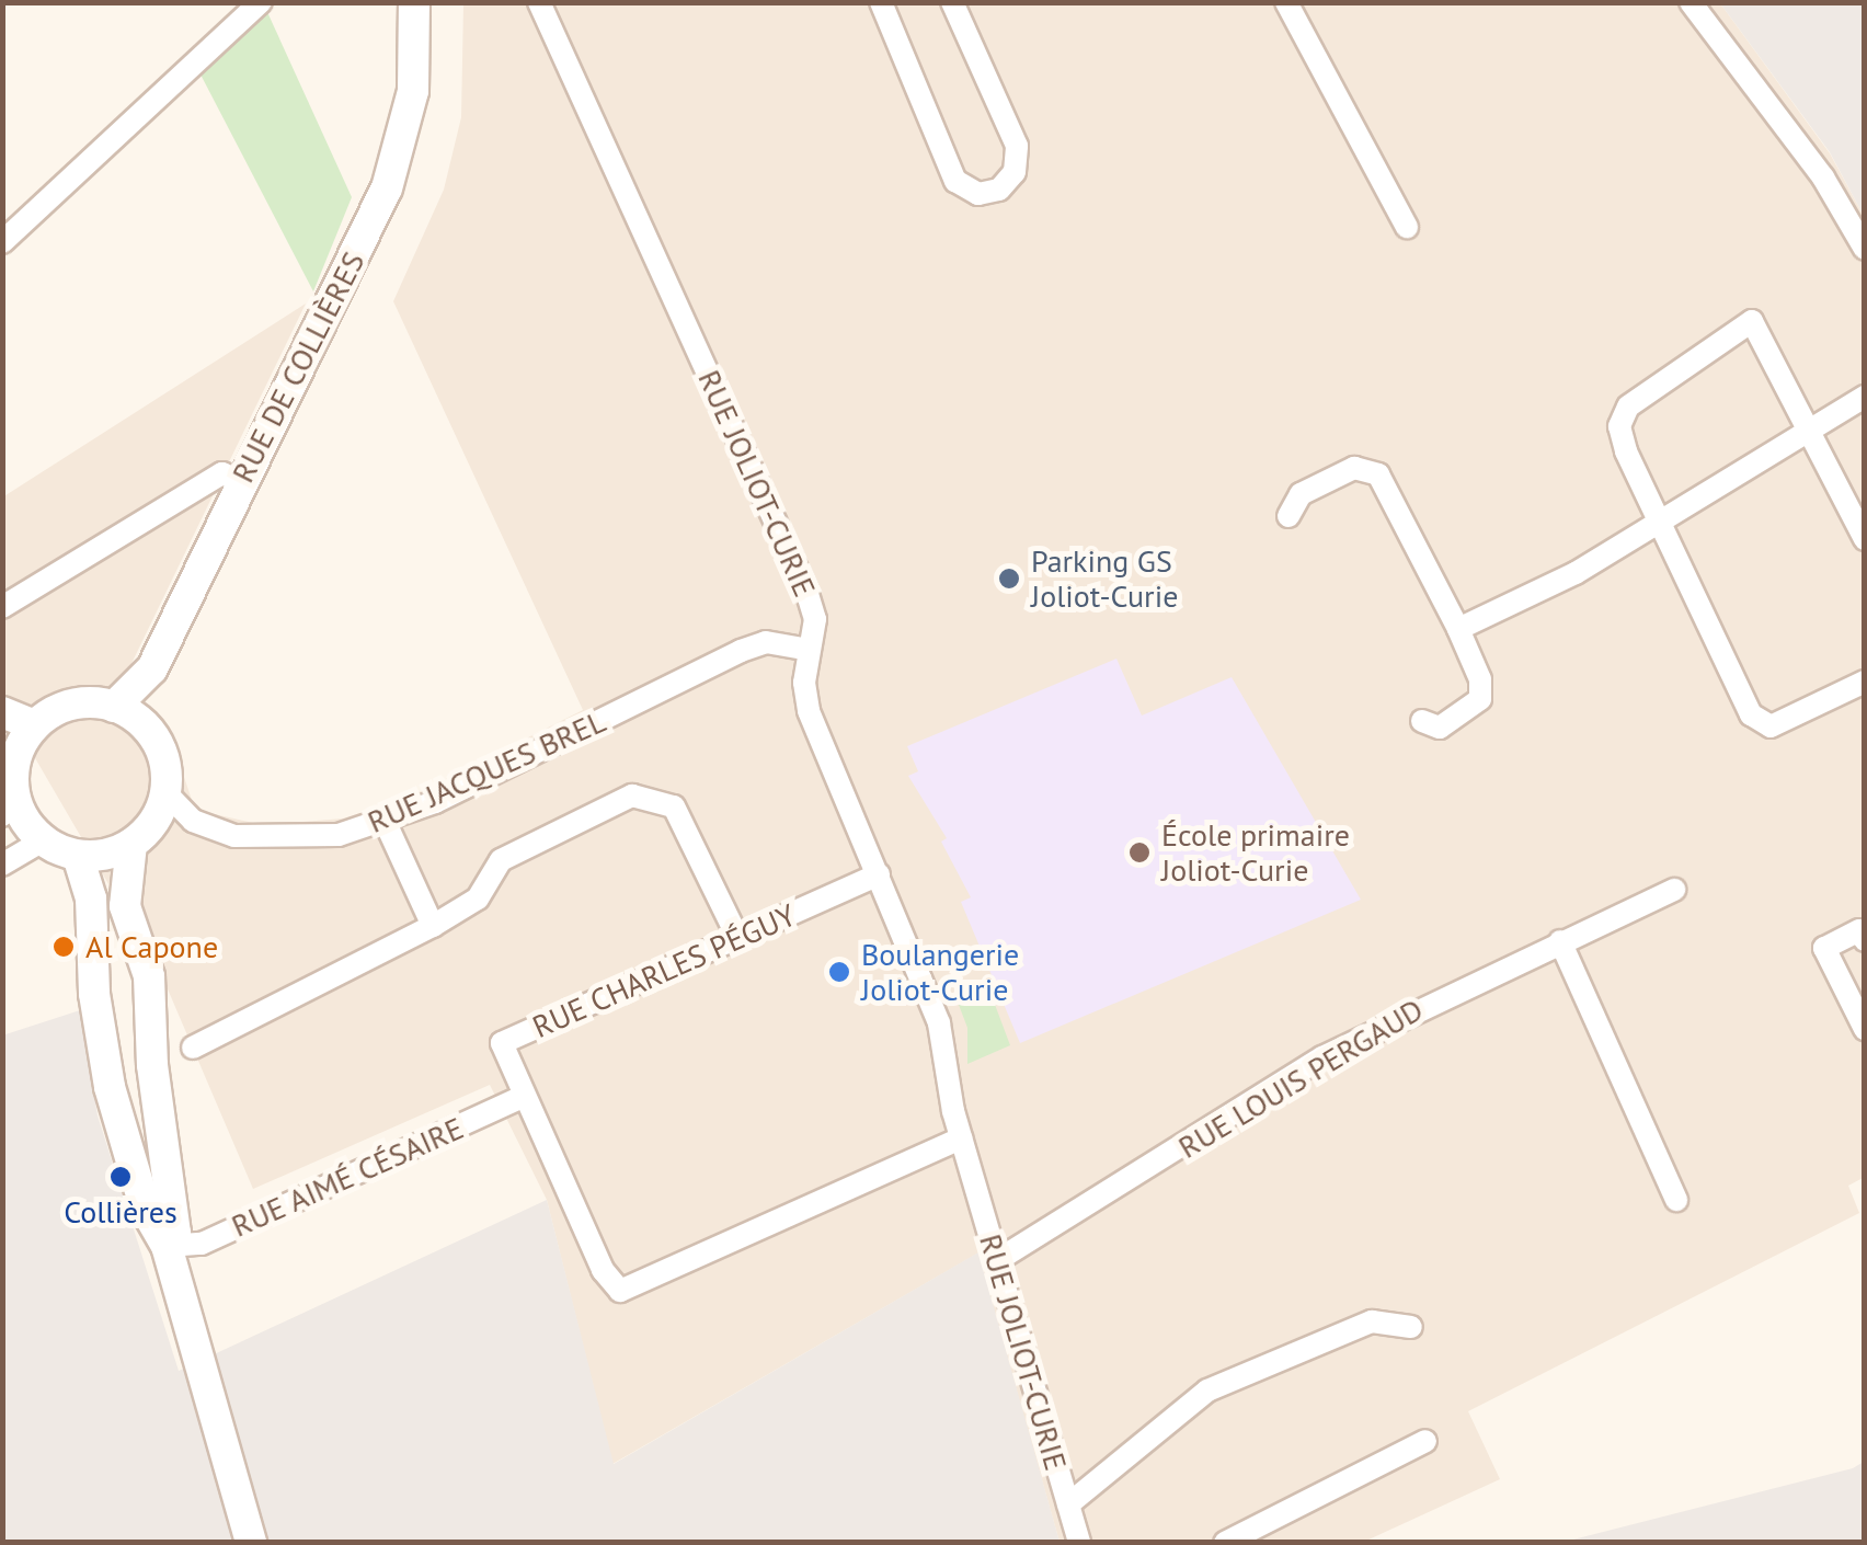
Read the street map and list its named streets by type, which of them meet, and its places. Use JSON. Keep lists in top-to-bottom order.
{
  "streets": {
    "main road": ["RUE DE COLLIÈRES"],
    "street": [
      "RUE JOLIOT-CURIE",
      "RUE JACQUES BREL",
      "RUE CHARLES PÉGUY",
      "RUE LOUIS PERGAUD",
      "RUE AIMÉ CÉSAIRE"
    ]
  },
  "crossings": [
    ["RUE DE COLLIÈRES", "RUE JACQUES BREL"],
    ["RUE JOLIOT-CURIE", "RUE JACQUES BREL"],
    ["RUE JOLIOT-CURIE", "RUE CHARLES PÉGUY"],
    ["RUE JOLIOT-CURIE", "RUE LOUIS PERGAUD"],
    ["RUE CHARLES PÉGUY", "RUE AIMÉ CÉSAIRE"]
  ],
  "places": [
    "Parking GS Joliot-Curie",
    "École primaire Joliot-Curie",
    "Al Capone",
    "Boulangerie Joliot-Curie",
    "Collières"
  ]
}
